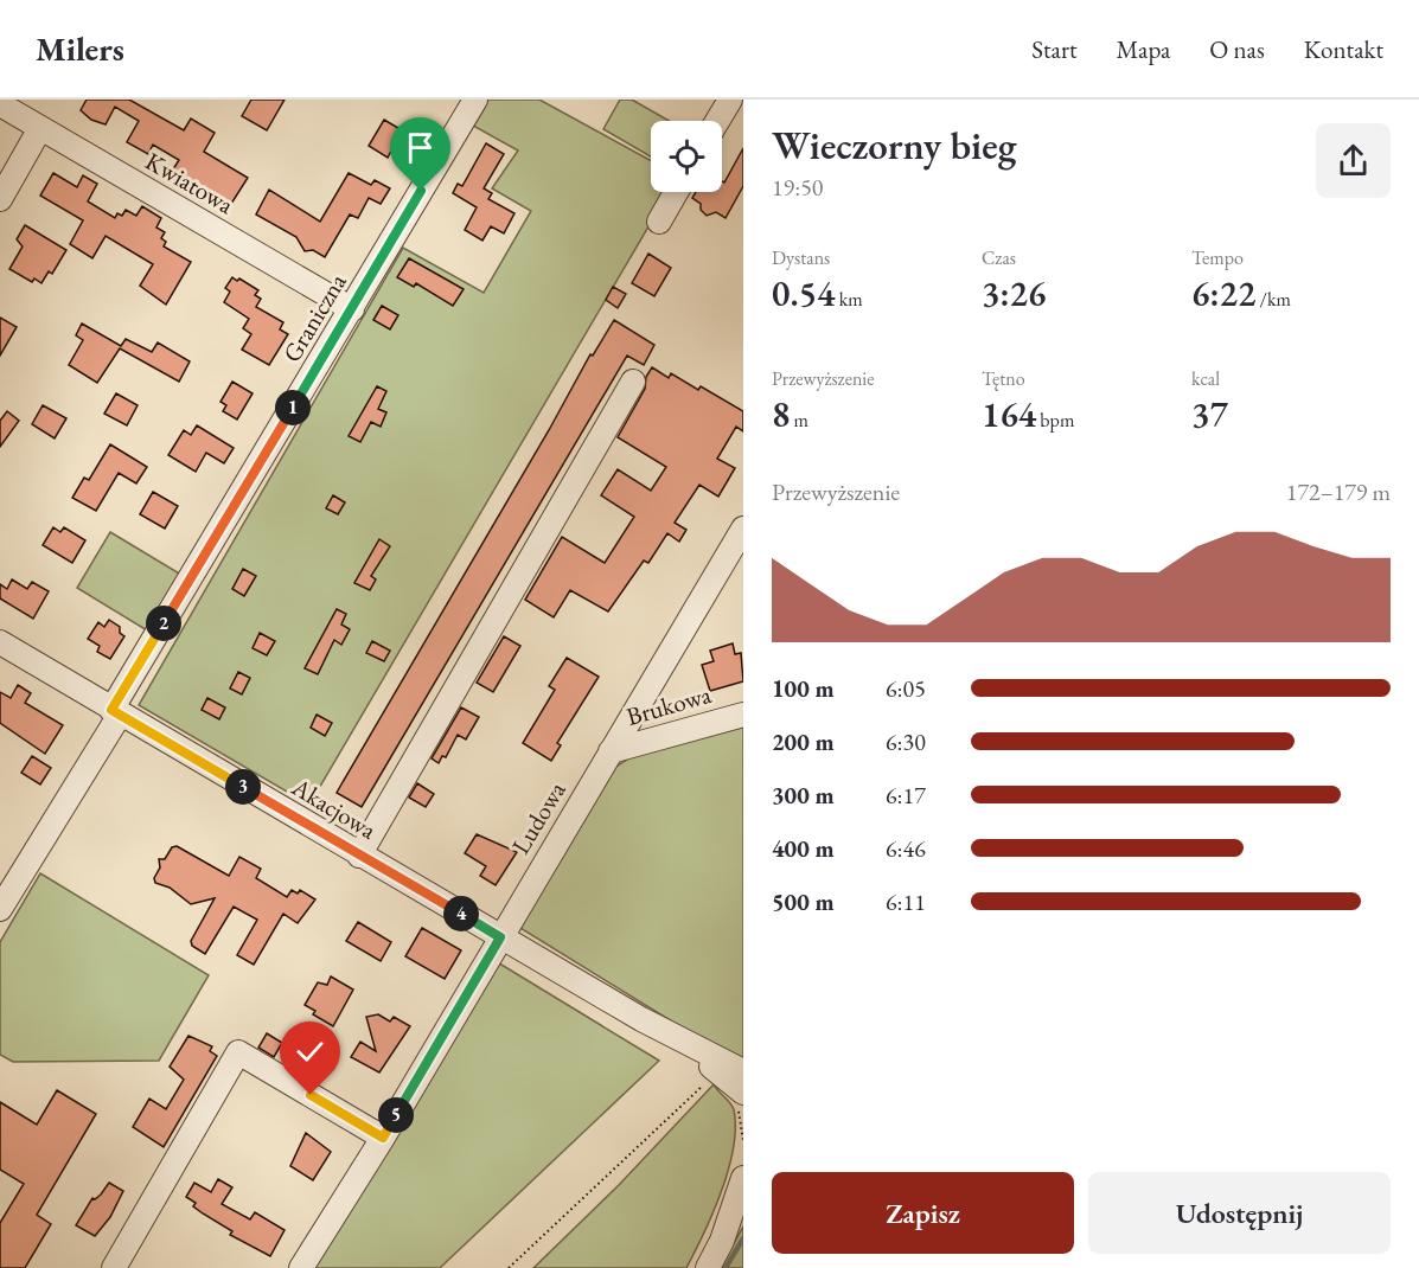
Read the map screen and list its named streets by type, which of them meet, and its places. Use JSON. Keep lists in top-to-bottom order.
{
  "streets": {
    "street": [
      "Kwiatowa",
      "Graniczna",
      "Brukowa",
      "Akacjowa",
      "Ludowa"
    ]
  },
  "crossings": [
    ["Kwiatowa", "Graniczna"],
    ["Graniczna", "Akacjowa"],
    ["Brukowa", "Ludowa"],
    ["Akacjowa", "Ludowa"]
  ],
  "page": {
    "header": "Milers",
    "nav": [
      "Start",
      "Mapa",
      "O nas",
      "Kontakt"
    ],
    "heading": ["Wieczorny bieg", "19:50"],
    "stats": [
      ["Dystans", "0.54 km"],
      ["Czas", "3:26"],
      ["Tempo", "6:22 /km"],
      ["Przewyższenie", "8 m"],
      ["Tętno", "164 bpm"],
      ["kcal", "37"]
    ],
    "pins": [
      "1",
      "2",
      "3",
      "4",
      "5"
    ],
    "chart": ["Przewyższenie", "172–179 m"],
    "list": [
      {
        "name": "100 m",
        "note": "6:05"
      },
      {
        "name": "200 m",
        "note": "6:30"
      },
      {
        "name": "300 m",
        "note": "6:17"
      },
      {
        "name": "400 m",
        "note": "6:46"
      },
      {
        "name": "500 m",
        "note": "6:11"
      }
    ],
    "buttons": ["Zapisz", "Udostępnij"]
  }
}
